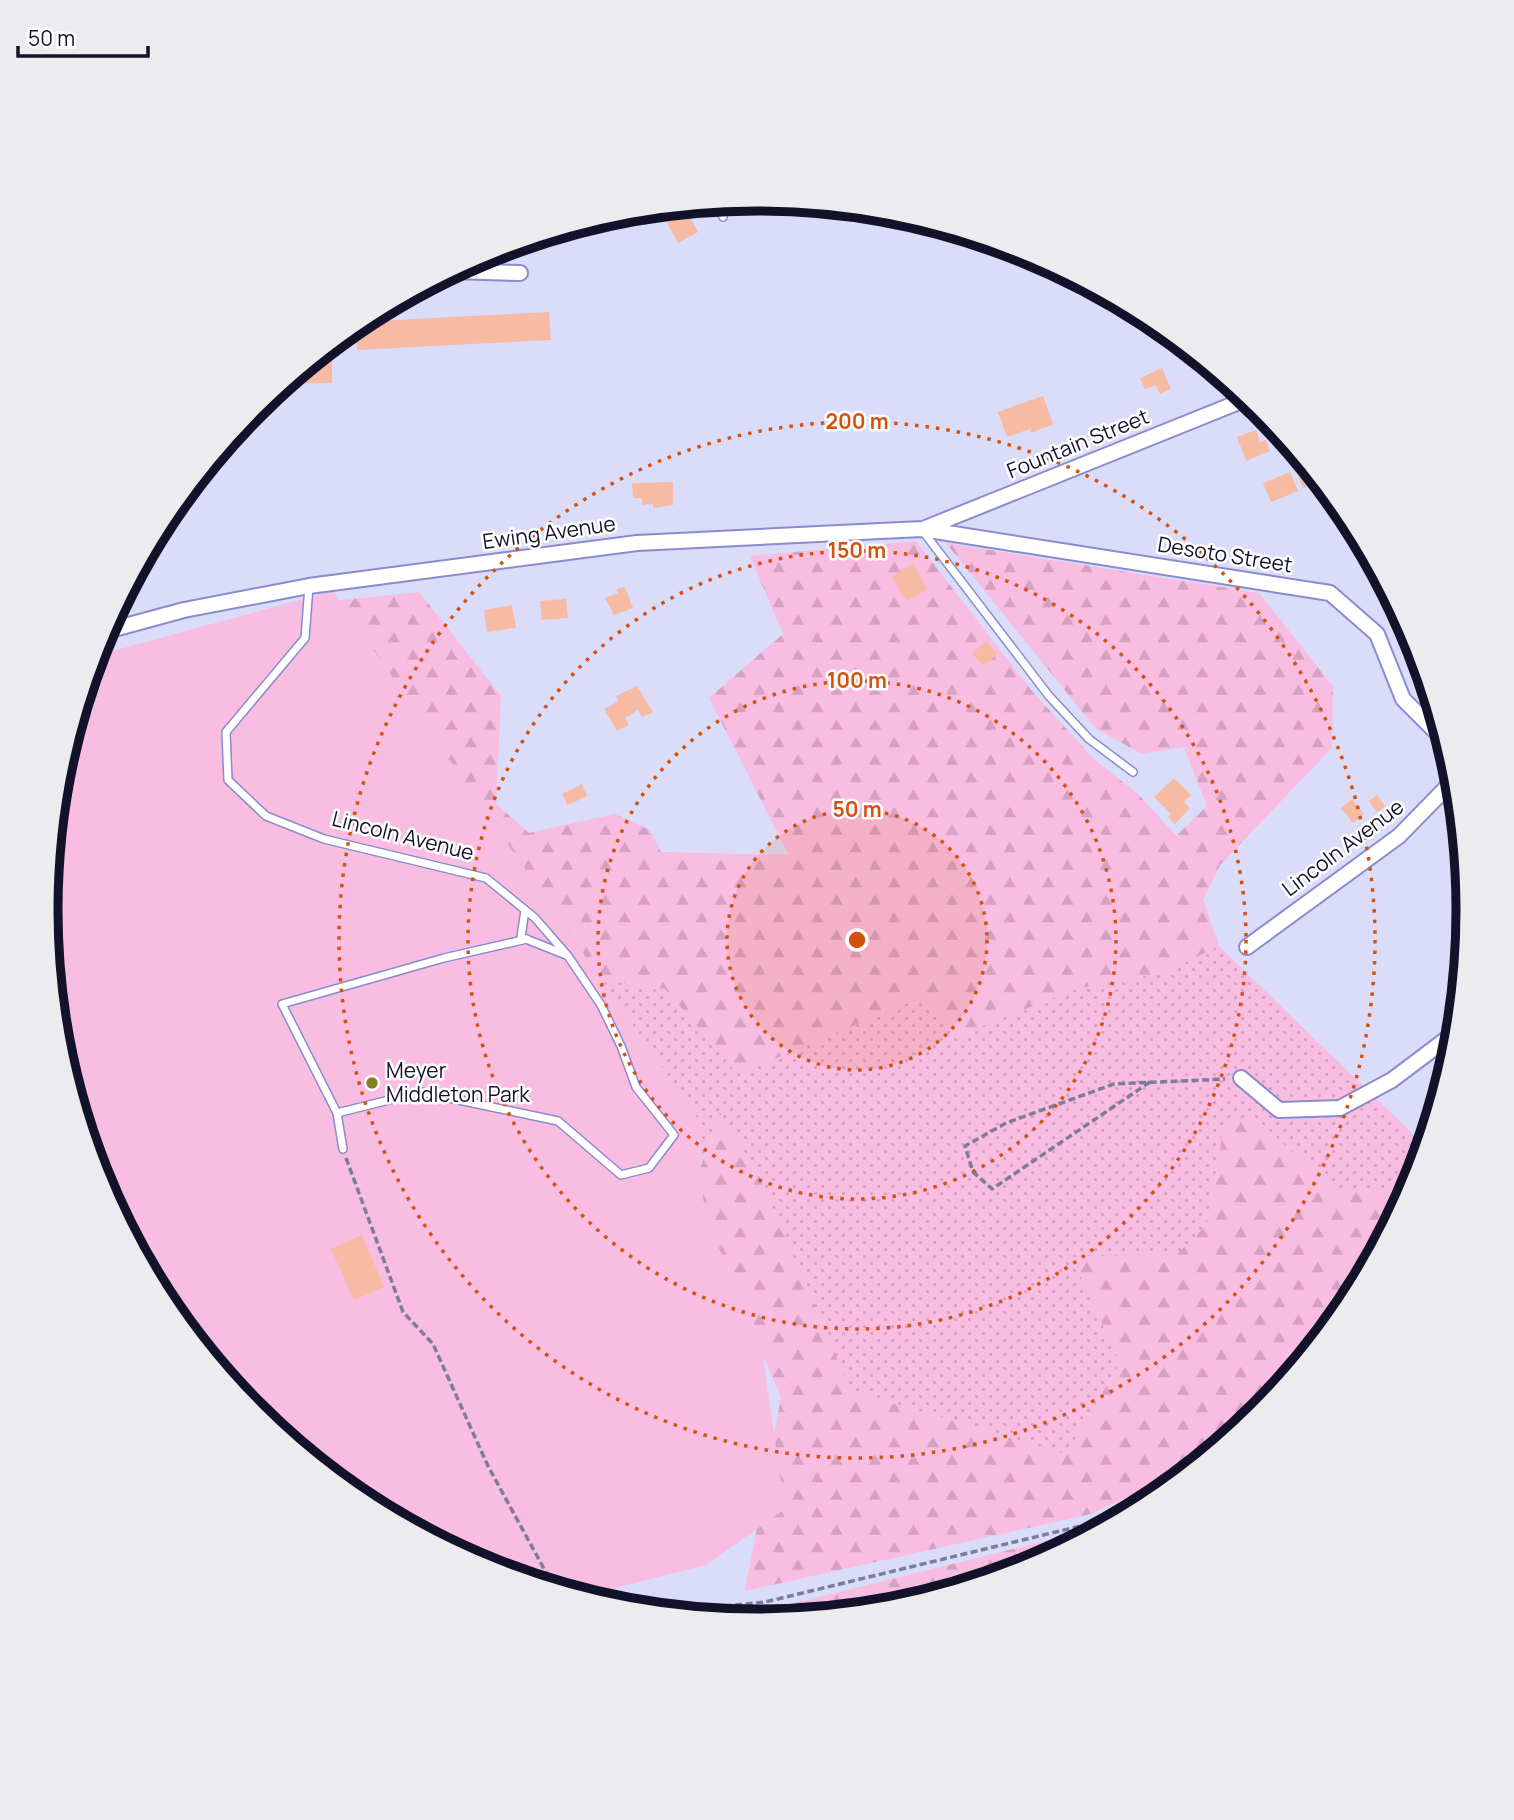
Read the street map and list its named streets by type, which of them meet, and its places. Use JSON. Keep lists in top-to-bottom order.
{
  "streets": {
    "street": [
      "Fountain Street",
      "Ewing Avenue",
      "Desoto Street",
      "Lincoln Avenue"
    ]
  },
  "crossings": [
    ["Fountain Street", "Ewing Avenue"],
    ["Fountain Street", "Desoto Street"],
    ["Ewing Avenue", "Desoto Street"],
    ["Ewing Avenue", "Lincoln Avenue"]
  ],
  "places": ["Meyer Middleton Park"],
  "scale_bar": "50 m",
  "rings": [
    "200 m",
    "150 m",
    "100 m",
    "50 m"
  ]
}
